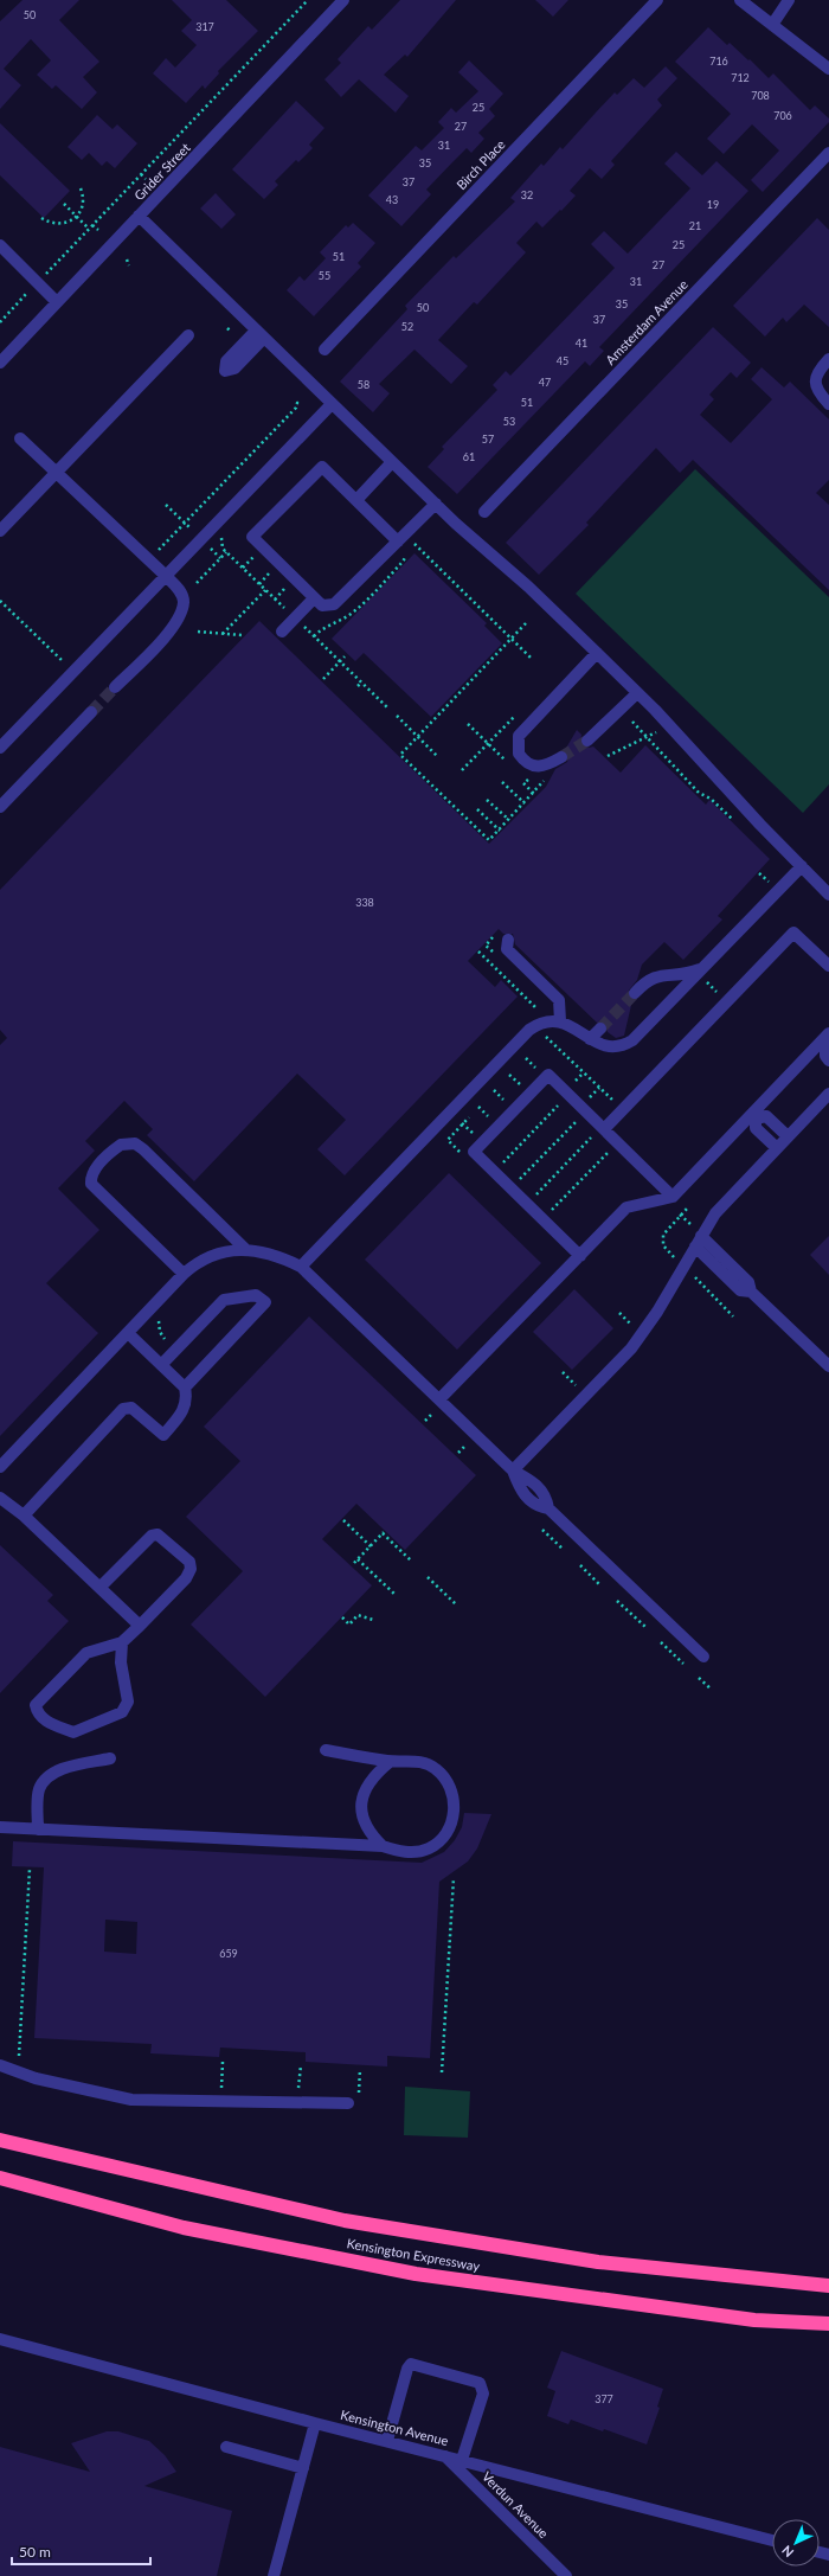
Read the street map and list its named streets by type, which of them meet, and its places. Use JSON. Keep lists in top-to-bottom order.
{
  "streets": {
    "highway": ["Kensington Expressway"],
    "street": [
      "Birch Place",
      "Grider Street",
      "Amsterdam Avenue",
      "Kensington Avenue",
      "Verdun Avenue"
    ]
  },
  "crossings": [
    ["Kensington Avenue", "Verdun Avenue"]
  ],
  "house_numbers": [
    "50",
    "317",
    "716",
    "712",
    "708",
    "25",
    "706",
    "27",
    "31",
    "35",
    "37",
    "32",
    "43",
    "19",
    "21",
    "25",
    "51",
    "27",
    "55",
    "31",
    "35",
    "50",
    "37",
    "52",
    "41",
    "45",
    "47",
    "58",
    "51",
    "53",
    "57",
    "61",
    "338",
    "659",
    "377"
  ],
  "scale_bar": "50 m",
  "north": "bottom left"
}
